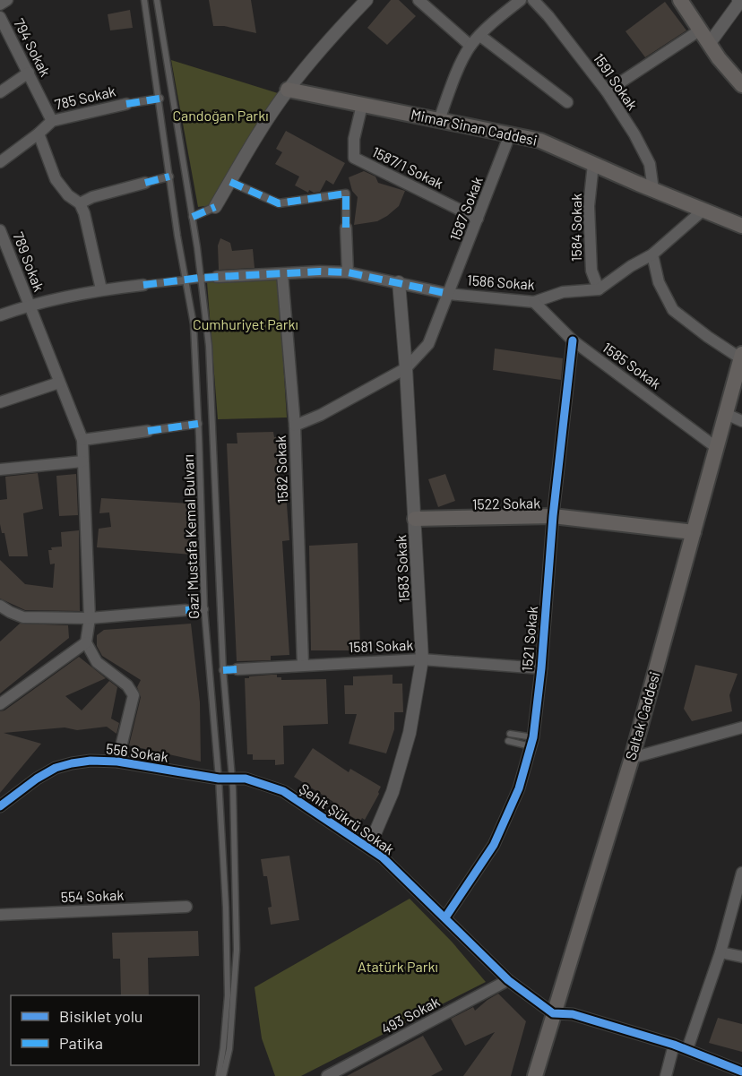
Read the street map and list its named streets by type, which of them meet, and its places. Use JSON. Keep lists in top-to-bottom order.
{
  "streets": {
    "main road": ["Mimar Sinan Caddesi", "1522 Sokak", "Saltak Caddesi"],
    "street": [
      "794 Sokak",
      "1591 Sokak",
      "785 Sokak",
      "1587/1 Sokak",
      "1587 Sokak",
      "1584 Sokak",
      "789 Sokak",
      "1586 Sokak",
      "1585 Sokak",
      "1582 Sokak",
      "1583 Sokak",
      "1521 Sokak",
      "1581 Sokak",
      "556 Sokak",
      "Şehit Şükrü Sokak",
      "554 Sokak",
      "493 Sokak"
    ],
    "lane": ["Gazi Mustafa Kemal Bulvarı"]
  },
  "crossings": [
    ["794 Sokak", "785 Sokak"],
    ["1591 Sokak", "Mimar Sinan Caddesi"],
    ["785 Sokak", "Gazi Mustafa Kemal Bulvarı"],
    ["Mimar Sinan Caddesi", "1587/1 Sokak"],
    ["Mimar Sinan Caddesi", "1587 Sokak"],
    ["Mimar Sinan Caddesi", "1584 Sokak"],
    ["1587/1 Sokak", "1587 Sokak"],
    ["1587 Sokak", "1586 Sokak"],
    ["1584 Sokak", "1586 Sokak"],
    ["1586 Sokak", "1585 Sokak"],
    ["1586 Sokak", "1582 Sokak"],
    ["1586 Sokak", "1583 Sokak"],
    ["1585 Sokak", "1521 Sokak"],
    ["1585 Sokak", "Saltak Caddesi"],
    ["1582 Sokak", "1581 Sokak"],
    ["1522 Sokak", "1583 Sokak"],
    ["1522 Sokak", "1521 Sokak"],
    ["1522 Sokak", "Saltak Caddesi"],
    ["Gazi Mustafa Kemal Bulvarı", "1581 Sokak"],
    ["Gazi Mustafa Kemal Bulvarı", "556 Sokak"],
    ["Gazi Mustafa Kemal Bulvarı", "Şehit Şükrü Sokak"],
    ["1583 Sokak", "1581 Sokak"],
    ["1583 Sokak", "Şehit Şükrü Sokak"],
    ["1521 Sokak", "1581 Sokak"],
    ["1521 Sokak", "Şehit Şükrü Sokak"],
    ["Saltak Caddesi", "Şehit Şükrü Sokak"],
    ["556 Sokak", "Şehit Şükrü Sokak"],
    ["Şehit Şükrü Sokak", "493 Sokak"]
  ],
  "parks": ["Candoğan Parkı", "Cumhuriyet Parkı", "Atatürk Parkı"],
  "legend": ["Bisiklet yolu", "Patika"]
}
